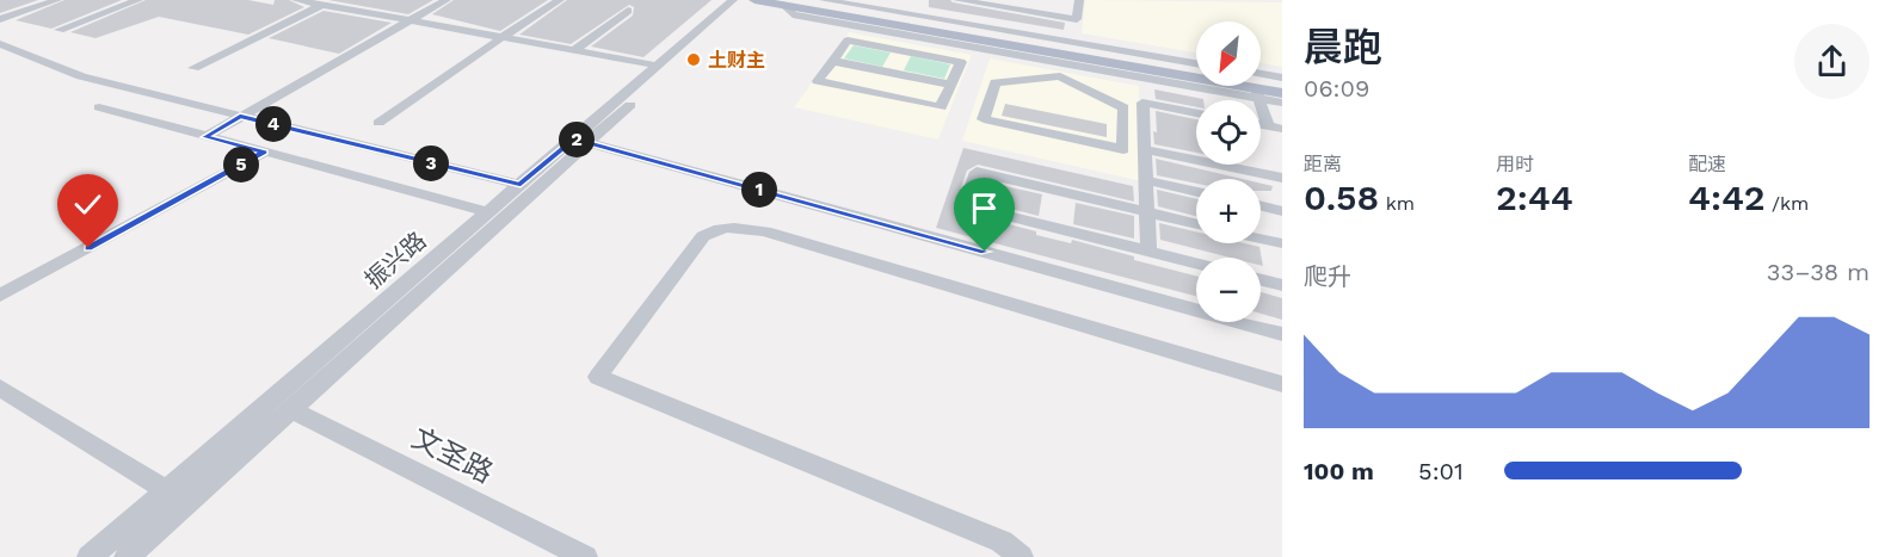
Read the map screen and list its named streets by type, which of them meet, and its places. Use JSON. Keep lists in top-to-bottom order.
{
  "streets": {
    "street": ["振兴路", "文圣路"]
  },
  "crossings": [
    ["振兴路", "文圣路"]
  ],
  "places": ["土财主"],
  "north": "bottom left",
  "page": {
    "heading": ["晨跑", "06:09"],
    "map_buttons": ["+", "−"],
    "pins": [
      "4",
      "2",
      "3",
      "5",
      "1"
    ],
    "stats": [
      ["距离", "0.58 km"],
      ["用时", "2:44"],
      ["配速", "4:42 /km"]
    ],
    "chart": ["爬升", "33–38 m"],
    "list": [
      {
        "name": "100 m",
        "note": "5:01"
      }
    ]
  }
}
